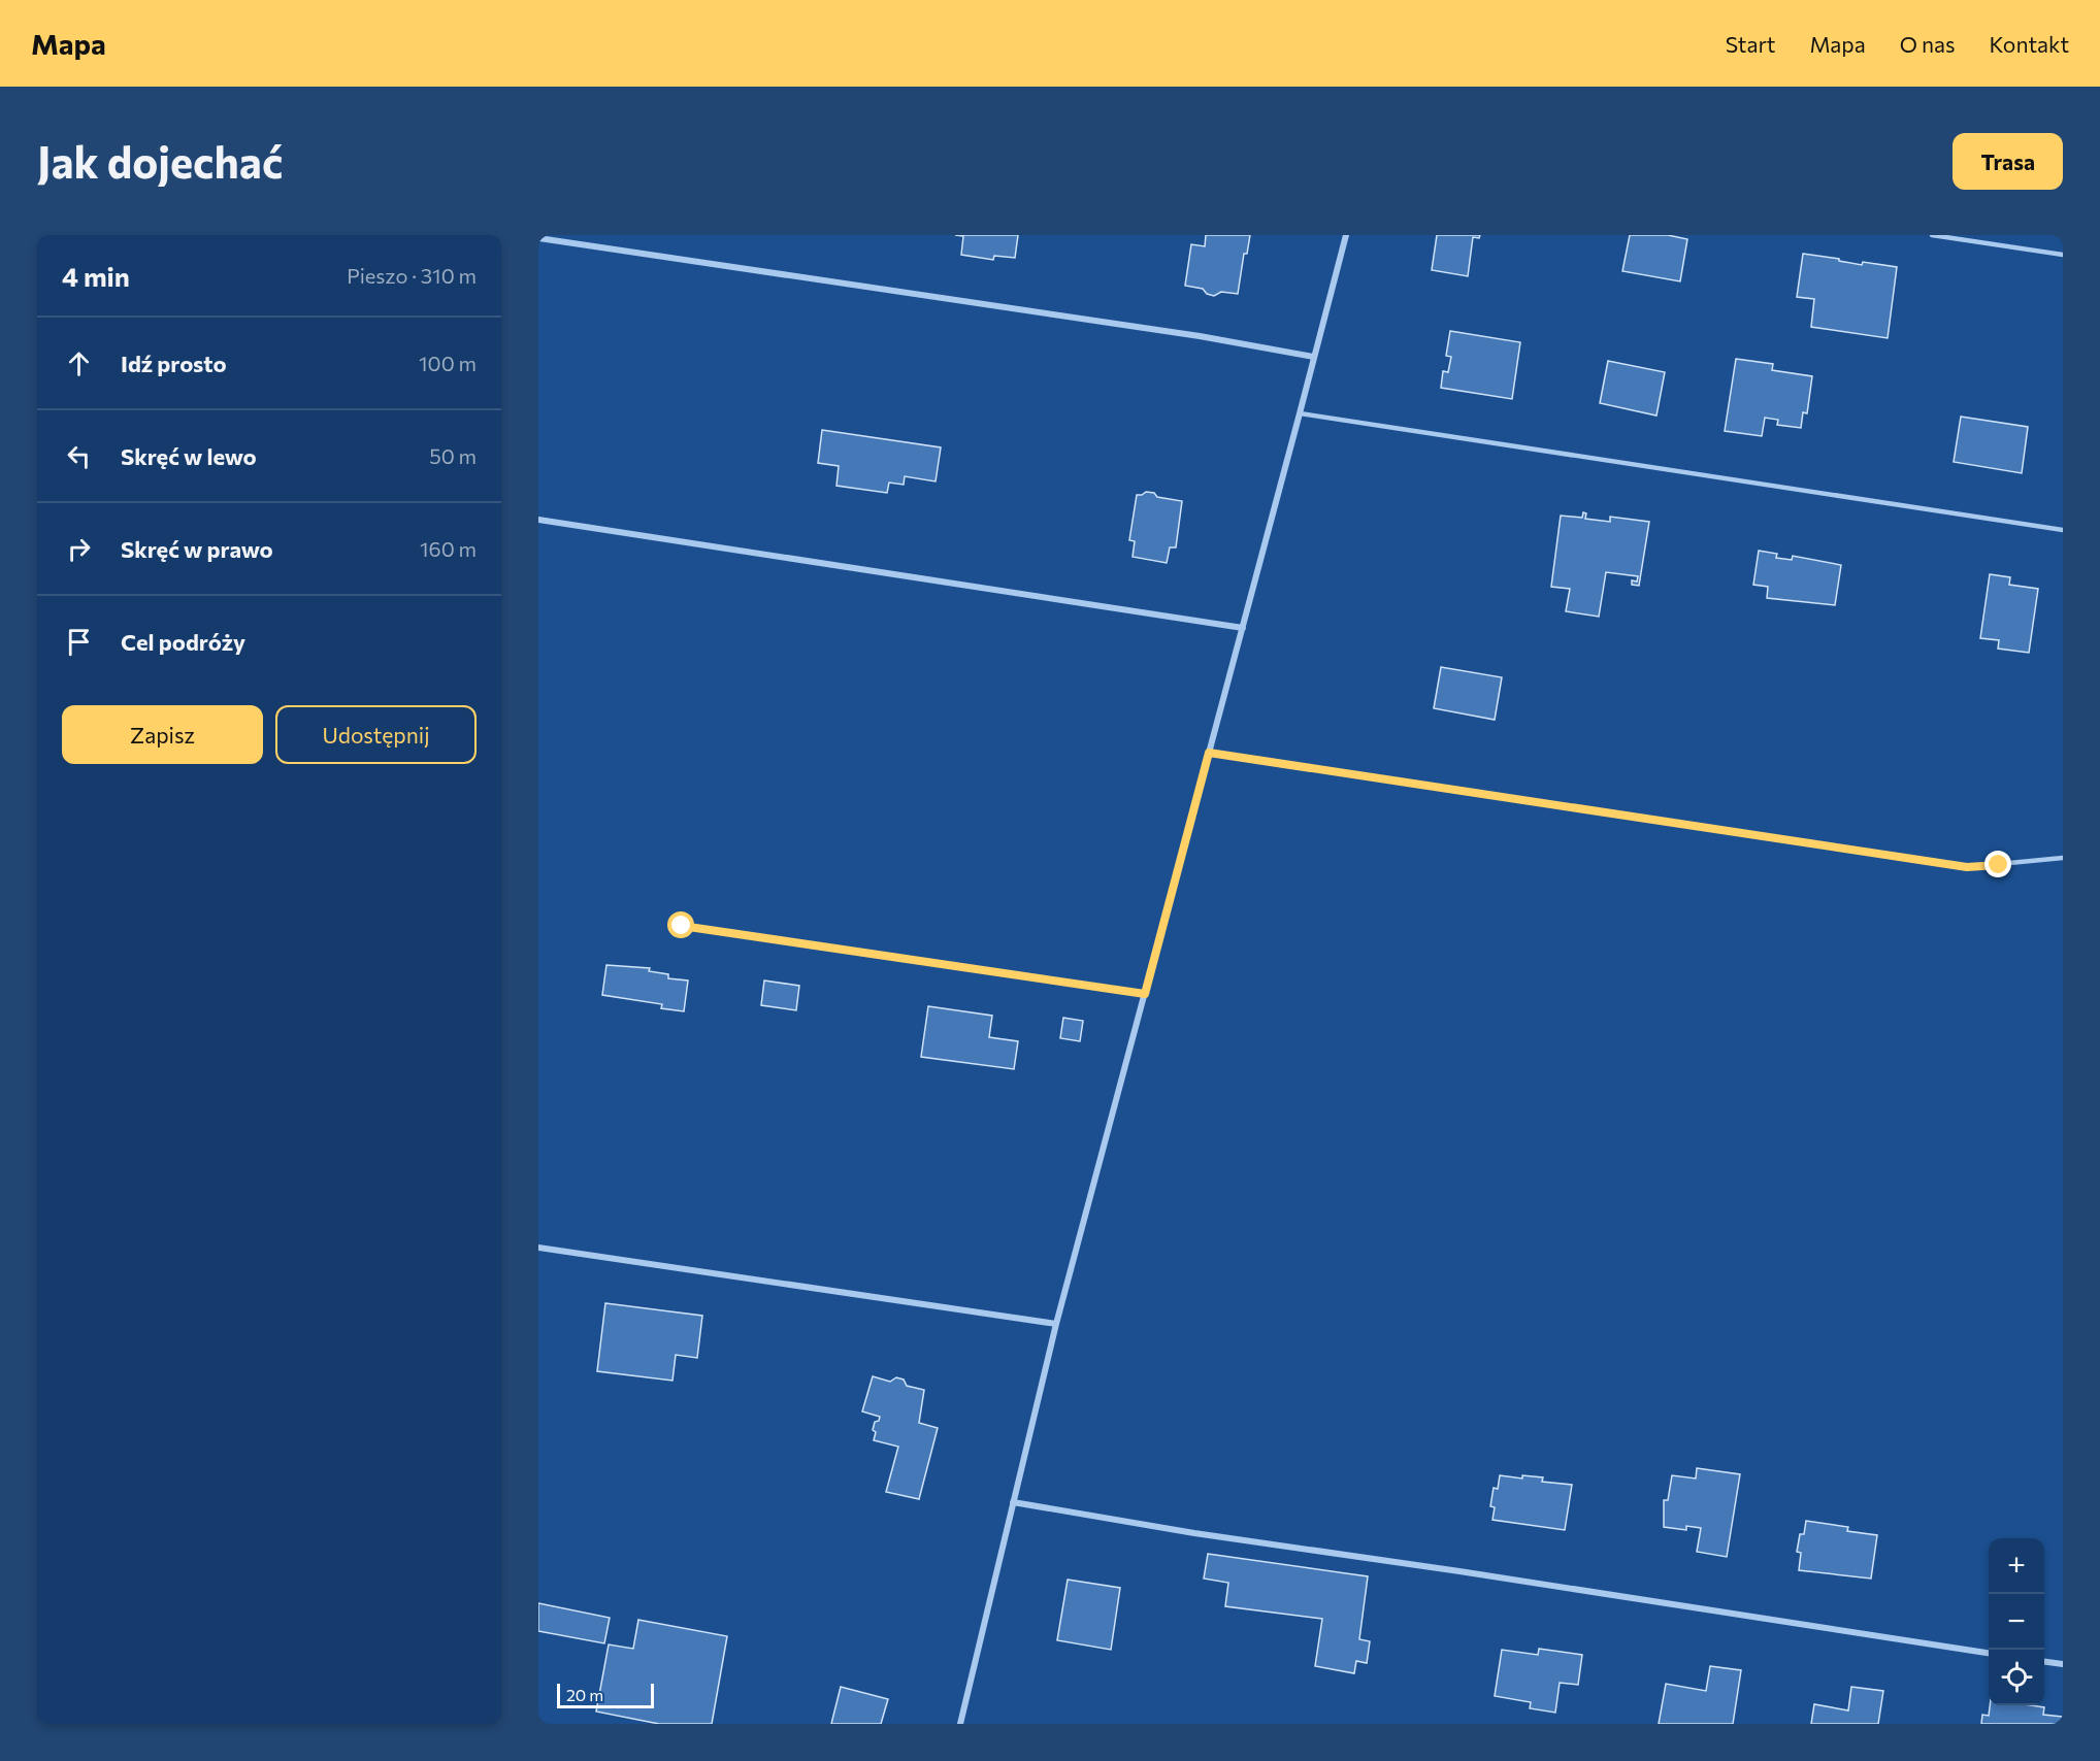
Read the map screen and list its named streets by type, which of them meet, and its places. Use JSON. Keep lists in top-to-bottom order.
{
  "scale_bar": "20 m",
  "page": {
    "header": "Mapa",
    "nav": [
      "Start",
      "Mapa",
      "O nas",
      "Kontakt"
    ],
    "buttons": [
      "Trasa",
      ["Zapisz", "Udostępnij"]
    ],
    "title": "Jak dojechać",
    "heading": ["4 min", "Pieszo · 310 m"],
    "list": [
      ["Idź prosto", "100 m"],
      ["Skręć w lewo", "50 m"],
      ["Skręć w prawo", "160 m"],
      "Cel podróży"
    ],
    "map_buttons": ["+", "−"],
    "scale": "20 m"
  }
}
